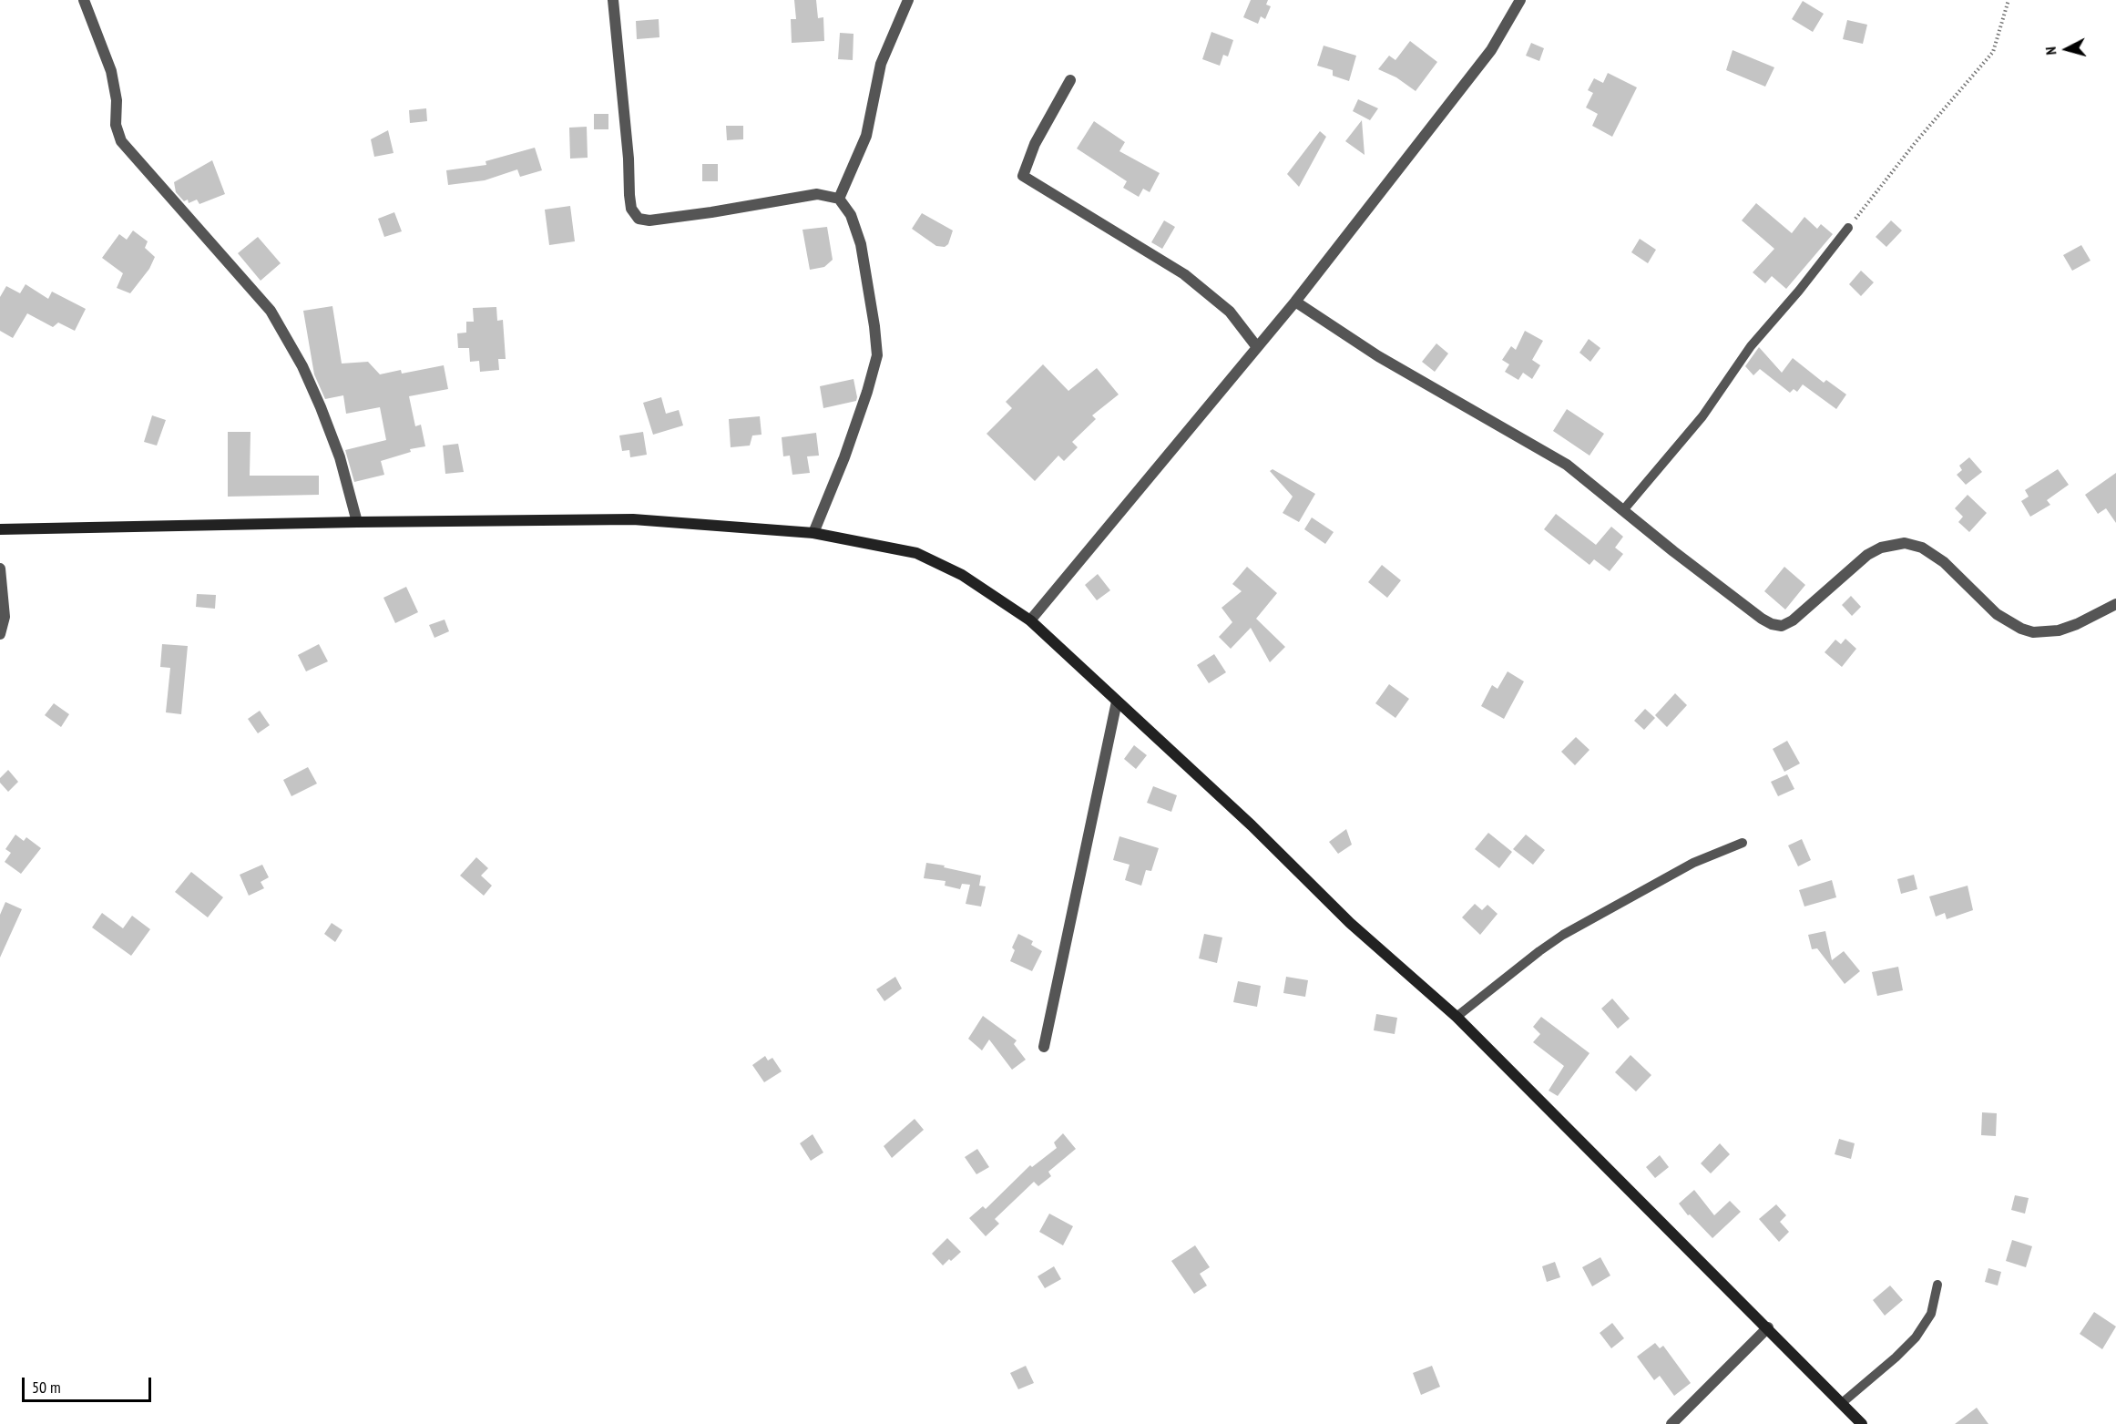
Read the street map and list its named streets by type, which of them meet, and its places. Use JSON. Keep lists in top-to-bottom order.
{
  "scale_bar": "50 m",
  "north": "left"
}
